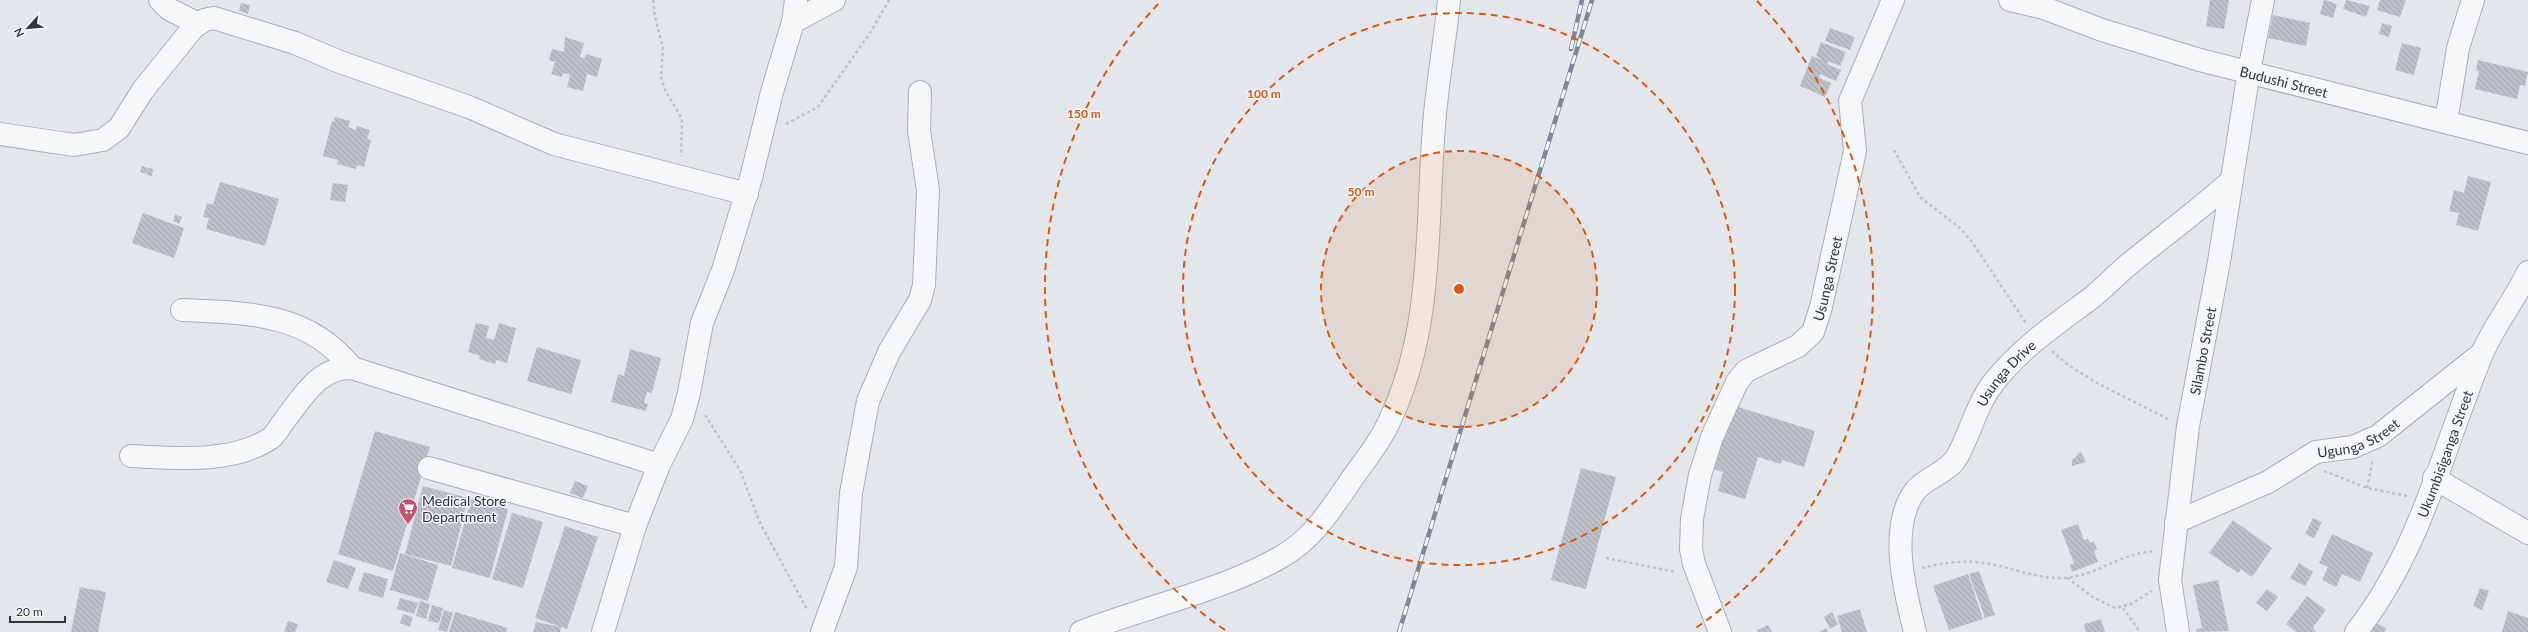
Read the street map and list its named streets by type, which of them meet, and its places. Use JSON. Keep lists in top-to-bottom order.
{
  "streets": {
    "street": [
      "Budushi Street",
      "Usunga Street",
      "Silambo Street",
      "Usunga Drive",
      "Ugunga Street",
      "Ukumbisiganga Street"
    ]
  },
  "crossings": [
    ["Budushi Street", "Silambo Street"],
    ["Silambo Street", "Usunga Drive"],
    ["Silambo Street", "Ugunga Street"],
    ["Ugunga Street", "Ukumbisiganga Street"]
  ],
  "places": {
    "supermarket": ["Medical Store Department"]
  },
  "scale_bar": "20 m",
  "north": "bottom left",
  "rings": ["100 m", "150 m", "50 m"]
}
